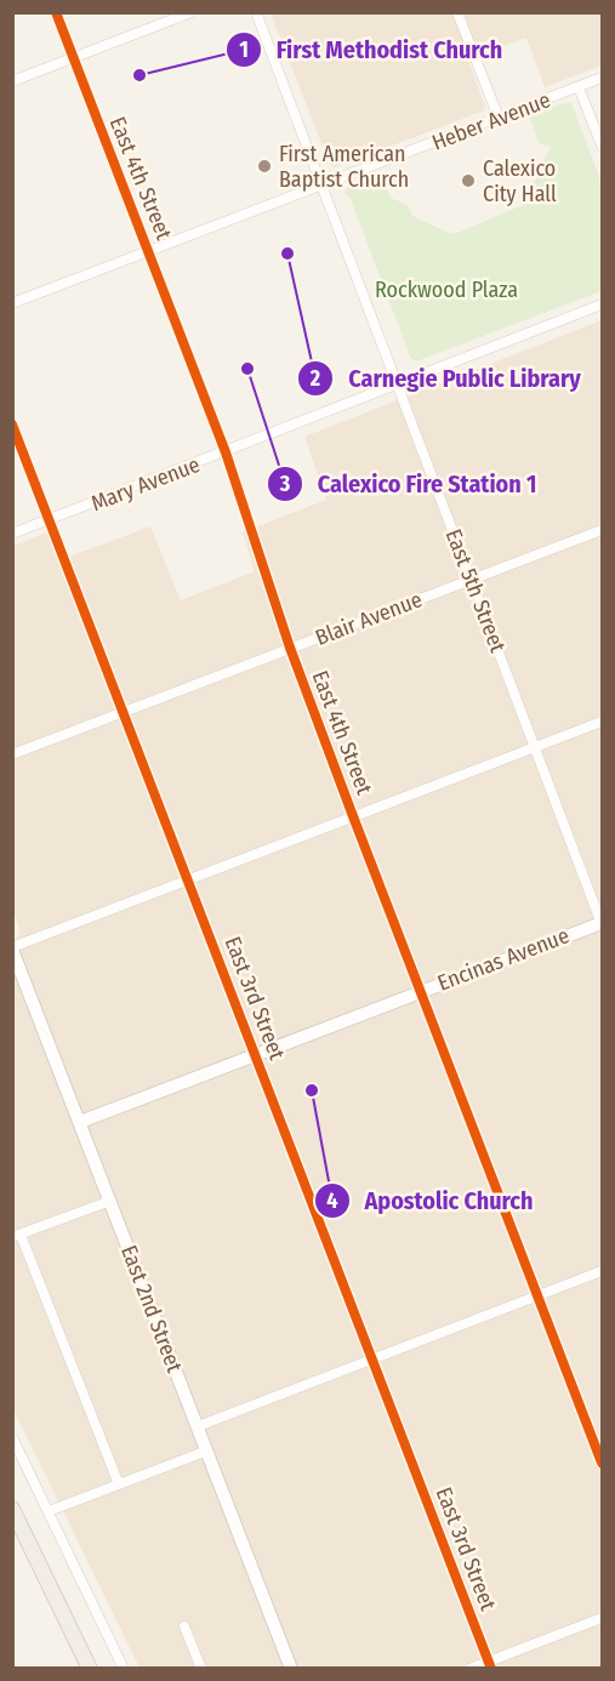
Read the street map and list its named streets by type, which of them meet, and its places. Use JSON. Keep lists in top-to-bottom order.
{
  "streets": {
    "street": [
      "Heber Avenue",
      "East 4th Street",
      "Mary Avenue",
      "East 5th Street",
      "Blair Avenue",
      "Encinas Avenue",
      "East 3rd Street",
      "East 2nd Street"
    ]
  },
  "crossings": [
    ["Heber Avenue", "East 4th Street"],
    ["Heber Avenue", "East 5th Street"],
    ["East 4th Street", "Mary Avenue"],
    ["East 4th Street", "Blair Avenue"],
    ["East 4th Street", "Encinas Avenue"],
    ["Mary Avenue", "East 5th Street"],
    ["Mary Avenue", "East 3rd Street"],
    ["East 5th Street", "Blair Avenue"],
    ["East 5th Street", "Encinas Avenue"],
    ["Blair Avenue", "East 3rd Street"],
    ["Encinas Avenue", "East 3rd Street"],
    ["Encinas Avenue", "East 2nd Street"]
  ],
  "parks": ["Rockwood Plaza"],
  "places": [
    "First Methodist Church",
    "First American Baptist Church",
    "Calexico City Hall",
    "Carnegie Public Library",
    "Calexico Fire Station 1",
    "Apostolic Church"
  ]
}
